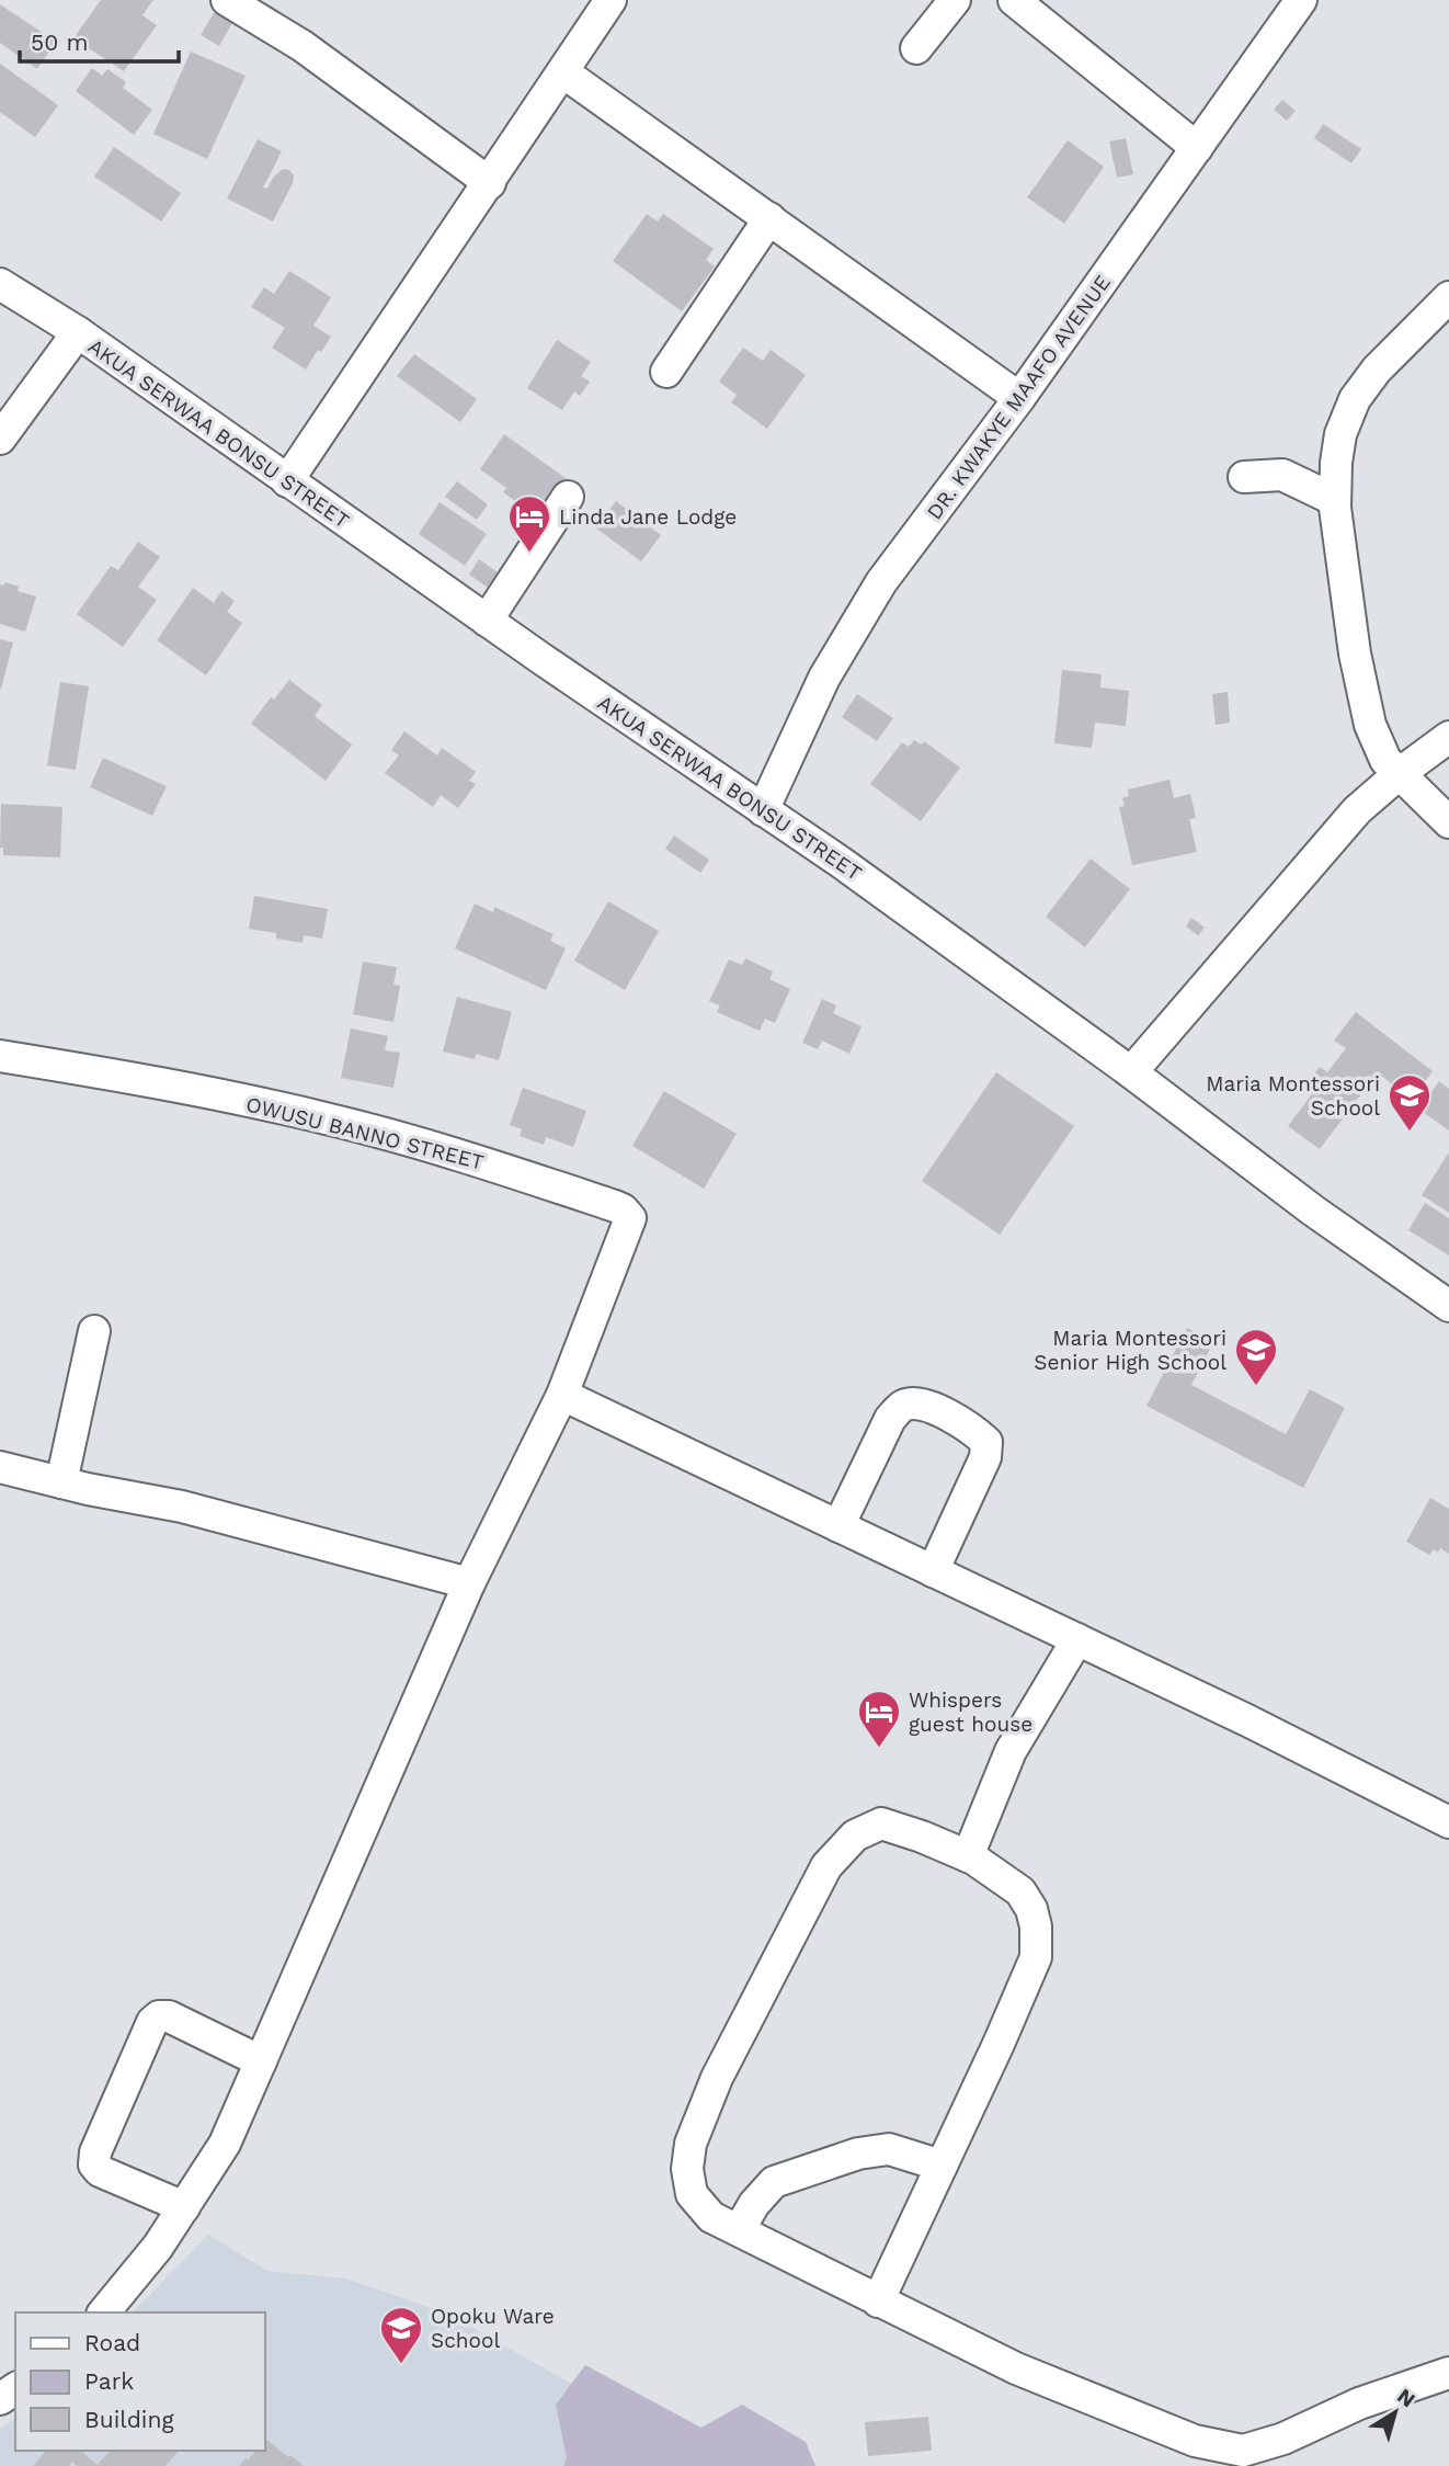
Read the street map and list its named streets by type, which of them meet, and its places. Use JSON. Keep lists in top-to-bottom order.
{
  "streets": {
    "street": ["DR. KWAKYE MAAFO AVENUE", "AKUA SERWAA BONSU STREET", "OWUSU BANNO STREET"]
  },
  "crossings": [
    ["DR. KWAKYE MAAFO AVENUE", "AKUA SERWAA BONSU STREET"]
  ],
  "places": {
    "hotel": ["Linda Jane Lodge", "Whispers guest house"],
    "school or university": ["Maria Montessori School", "Maria Montessori Senior High School", "Opoku Ware School"]
  },
  "legend": ["Road", "Park", "Building"],
  "scale_bar": "50 m",
  "north": "top right"
}
